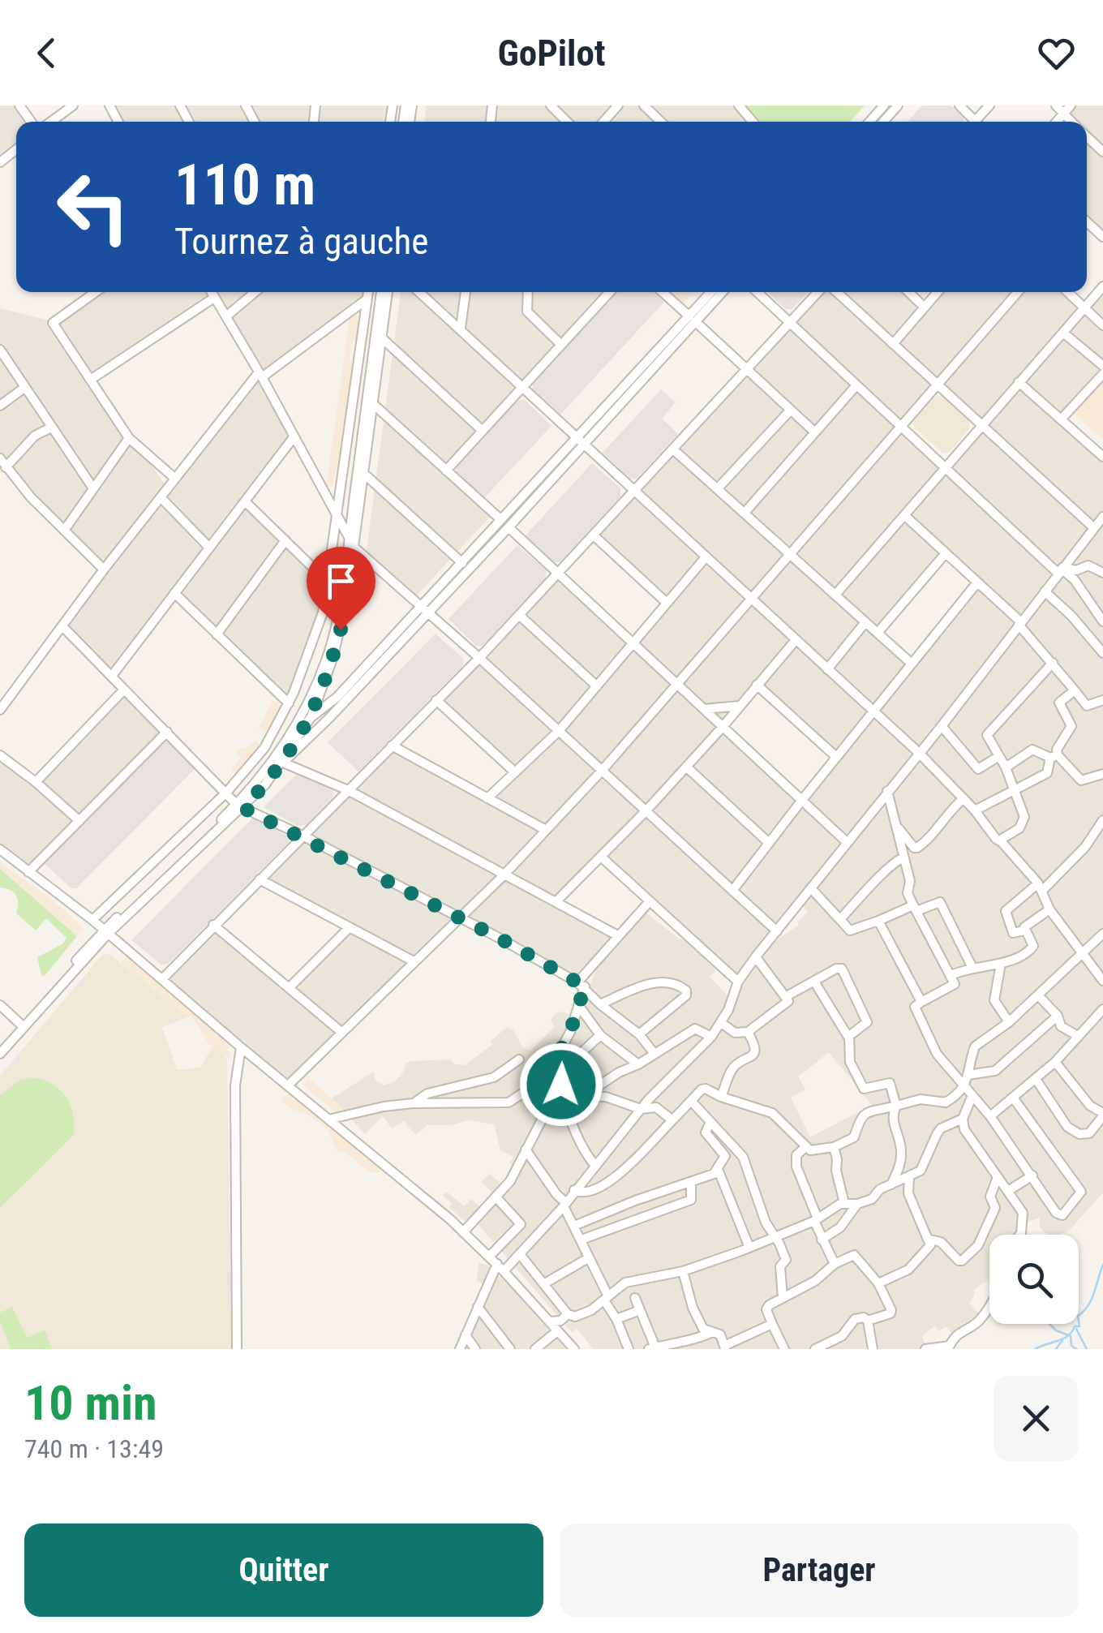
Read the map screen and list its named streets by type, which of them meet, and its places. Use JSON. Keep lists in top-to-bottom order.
{
  "page": {
    "header": "GoPilot",
    "turn": ["110 m", "Tournez à gauche"],
    "heading": ["10 min", "740 m · 13:49"],
    "buttons": ["Quitter", "Partager"]
  }
}
